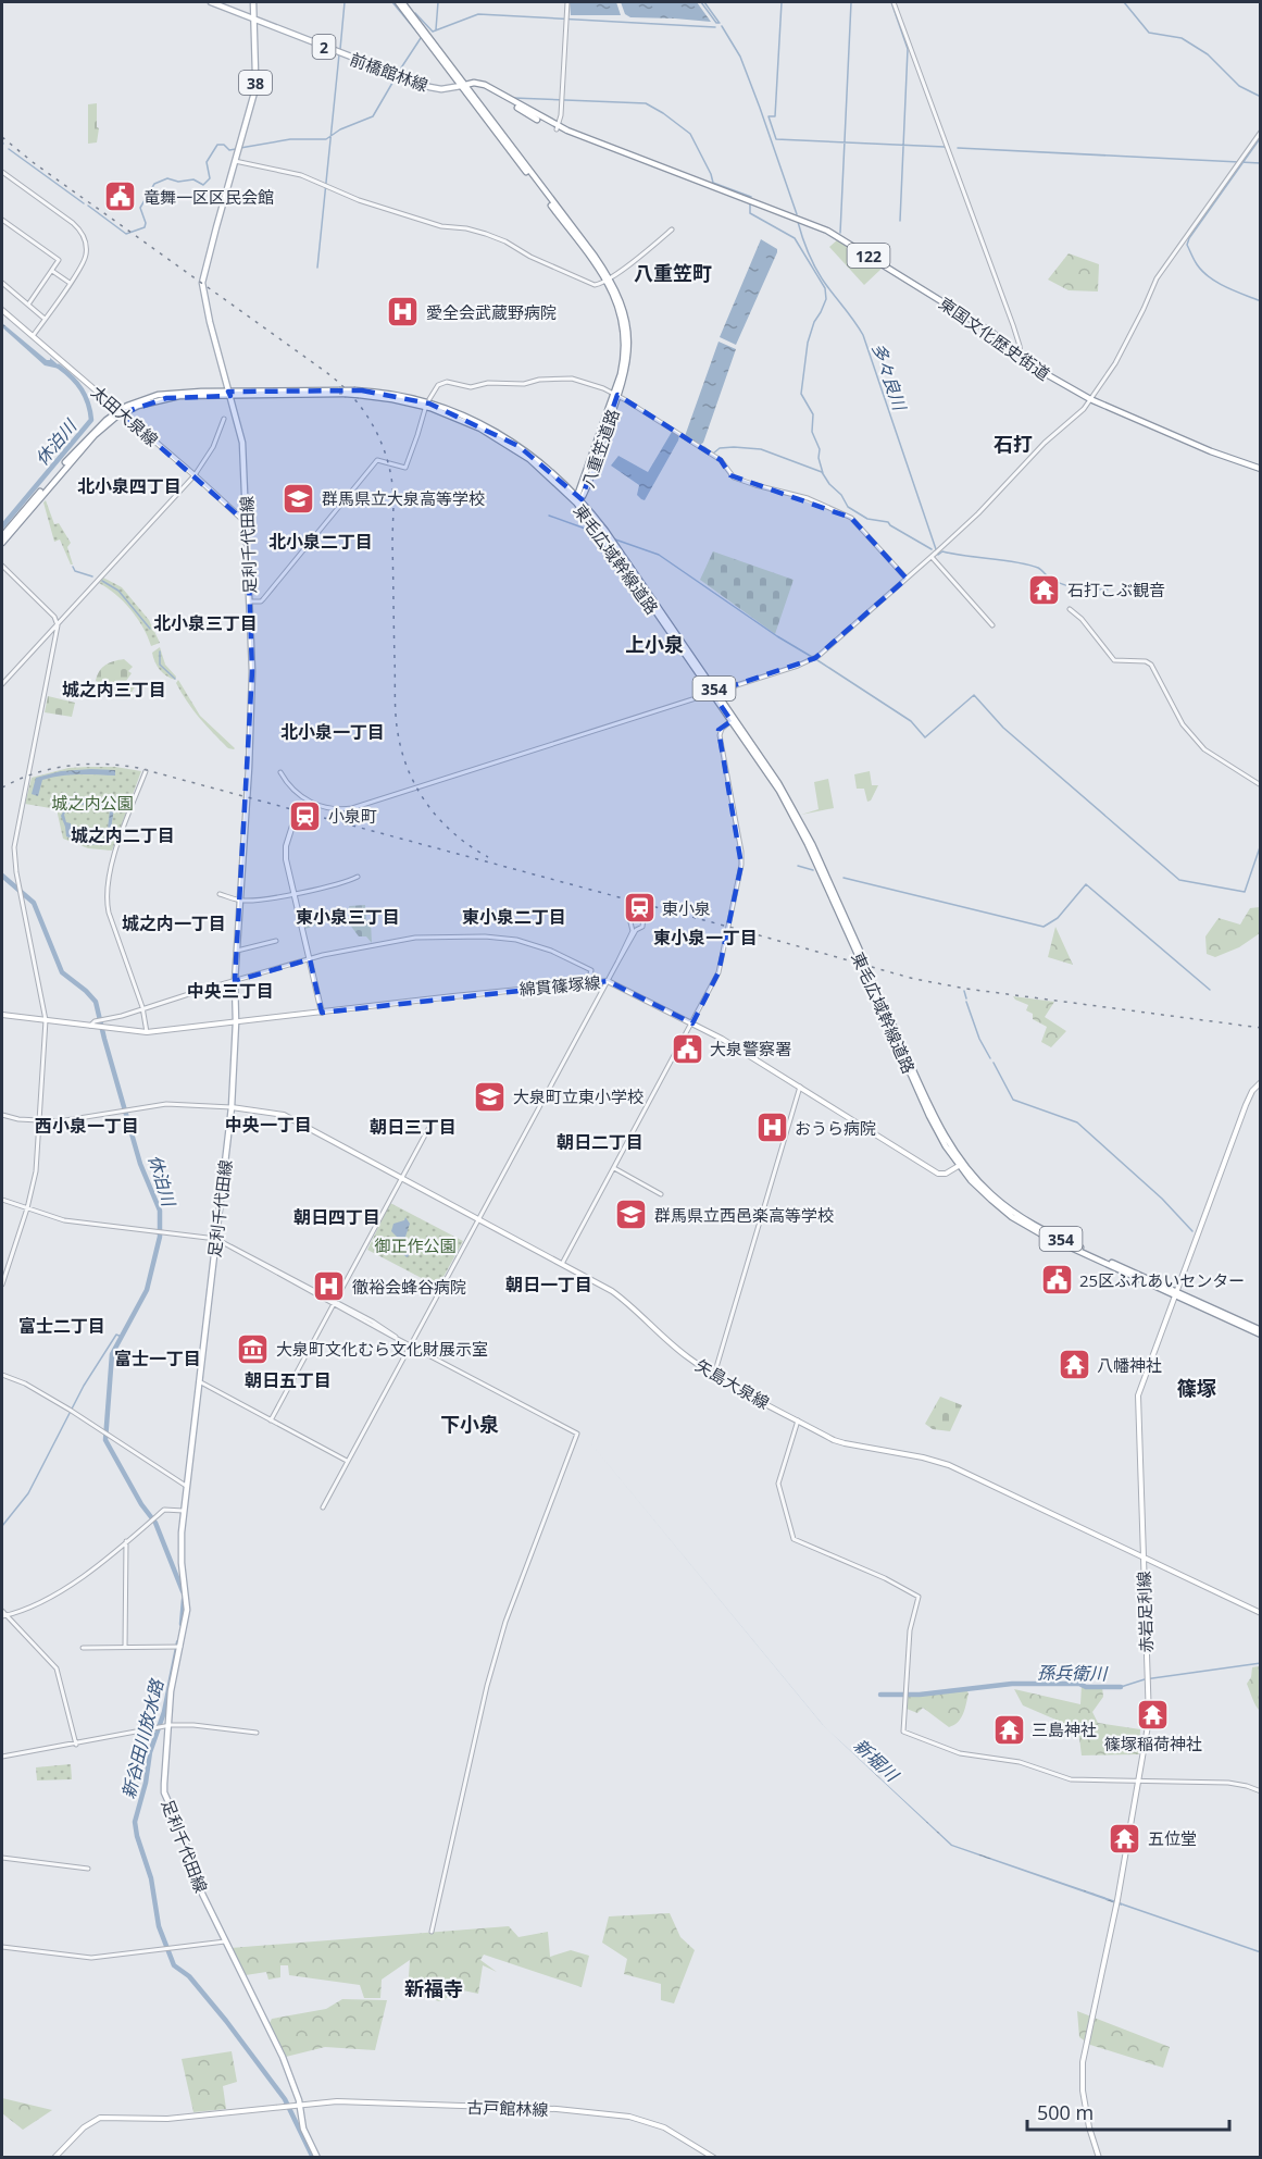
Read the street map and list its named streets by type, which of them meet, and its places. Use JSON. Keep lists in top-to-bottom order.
{
  "streets": {
    "main road": [
      "2",
      "前橋館林線",
      "38",
      "122",
      "東国文化歴史街道",
      "太田大泉線",
      "八重笠道路",
      "足利千代田線",
      "東毛広域幹線道路",
      "354",
      "綿貫篠塚線",
      "矢島大泉線",
      "赤岩足利線",
      "古戸館林線"
    ]
  },
  "crossings": [
    ["前橋館林線", "東国文化歴史街道"],
    ["前橋館林線", "八重笠道路"],
    ["前橋館林線", "足利千代田線"],
    ["東国文化歴史街道", "八重笠道路"],
    ["太田大泉線", "足利千代田線"],
    ["太田大泉線", "東毛広域幹線道路"],
    ["八重笠道路", "東毛広域幹線道路"],
    ["足利千代田線", "東毛広域幹線道路"],
    ["足利千代田線", "綿貫篠塚線"],
    ["足利千代田線", "矢島大泉線"],
    ["足利千代田線", "古戸館林線"],
    ["東毛広域幹線道路", "綿貫篠塚線"],
    ["東毛広域幹線道路", "赤岩足利線"],
    ["矢島大泉線", "赤岩足利線"]
  ],
  "districts": [
    "八重笠町",
    "石打",
    "北小泉四丁目",
    "北小泉二丁目",
    "北小泉三丁目",
    "上小泉",
    "城之内三丁目",
    "北小泉一丁目",
    "城之内二丁目",
    "東小泉三丁目",
    "東小泉二丁目",
    "城之内一丁目",
    "東小泉一丁目",
    "中央三丁目",
    "中央一丁目",
    "西小泉一丁目",
    "朝日三丁目",
    "朝日二丁目",
    "朝日四丁目",
    "朝日一丁目",
    "富士二丁目",
    "富士一丁目",
    "朝日五丁目",
    "篠塚",
    "下小泉",
    "新福寺"
  ],
  "water": [
    "多々良川",
    "休泊川",
    "孫兵衛川",
    "新谷田川放水路",
    "新堀川"
  ],
  "parks": ["城之内公園", "御正作公園"],
  "places": {
    "public building": ["竜舞一区区民会館", "大泉警察署", "25区ふれあいセンター"],
    "hospital": ["愛全会武蔵野病院", "おうら病院", "徹裕会蜂谷病院"],
    "school or university": ["群馬県立大泉高等学校", "大泉町立東小学校", "群馬県立西邑楽高等学校"],
    "temple": [
      "石打こぶ観音",
      "八幡神社",
      "篠塚稲荷神社",
      "三島神社",
      "五位堂"
    ],
    "station": ["小泉町", "東小泉"],
    "museum": ["大泉町文化むら文化財展示室"]
  },
  "scale_bar": "500 m"
}
